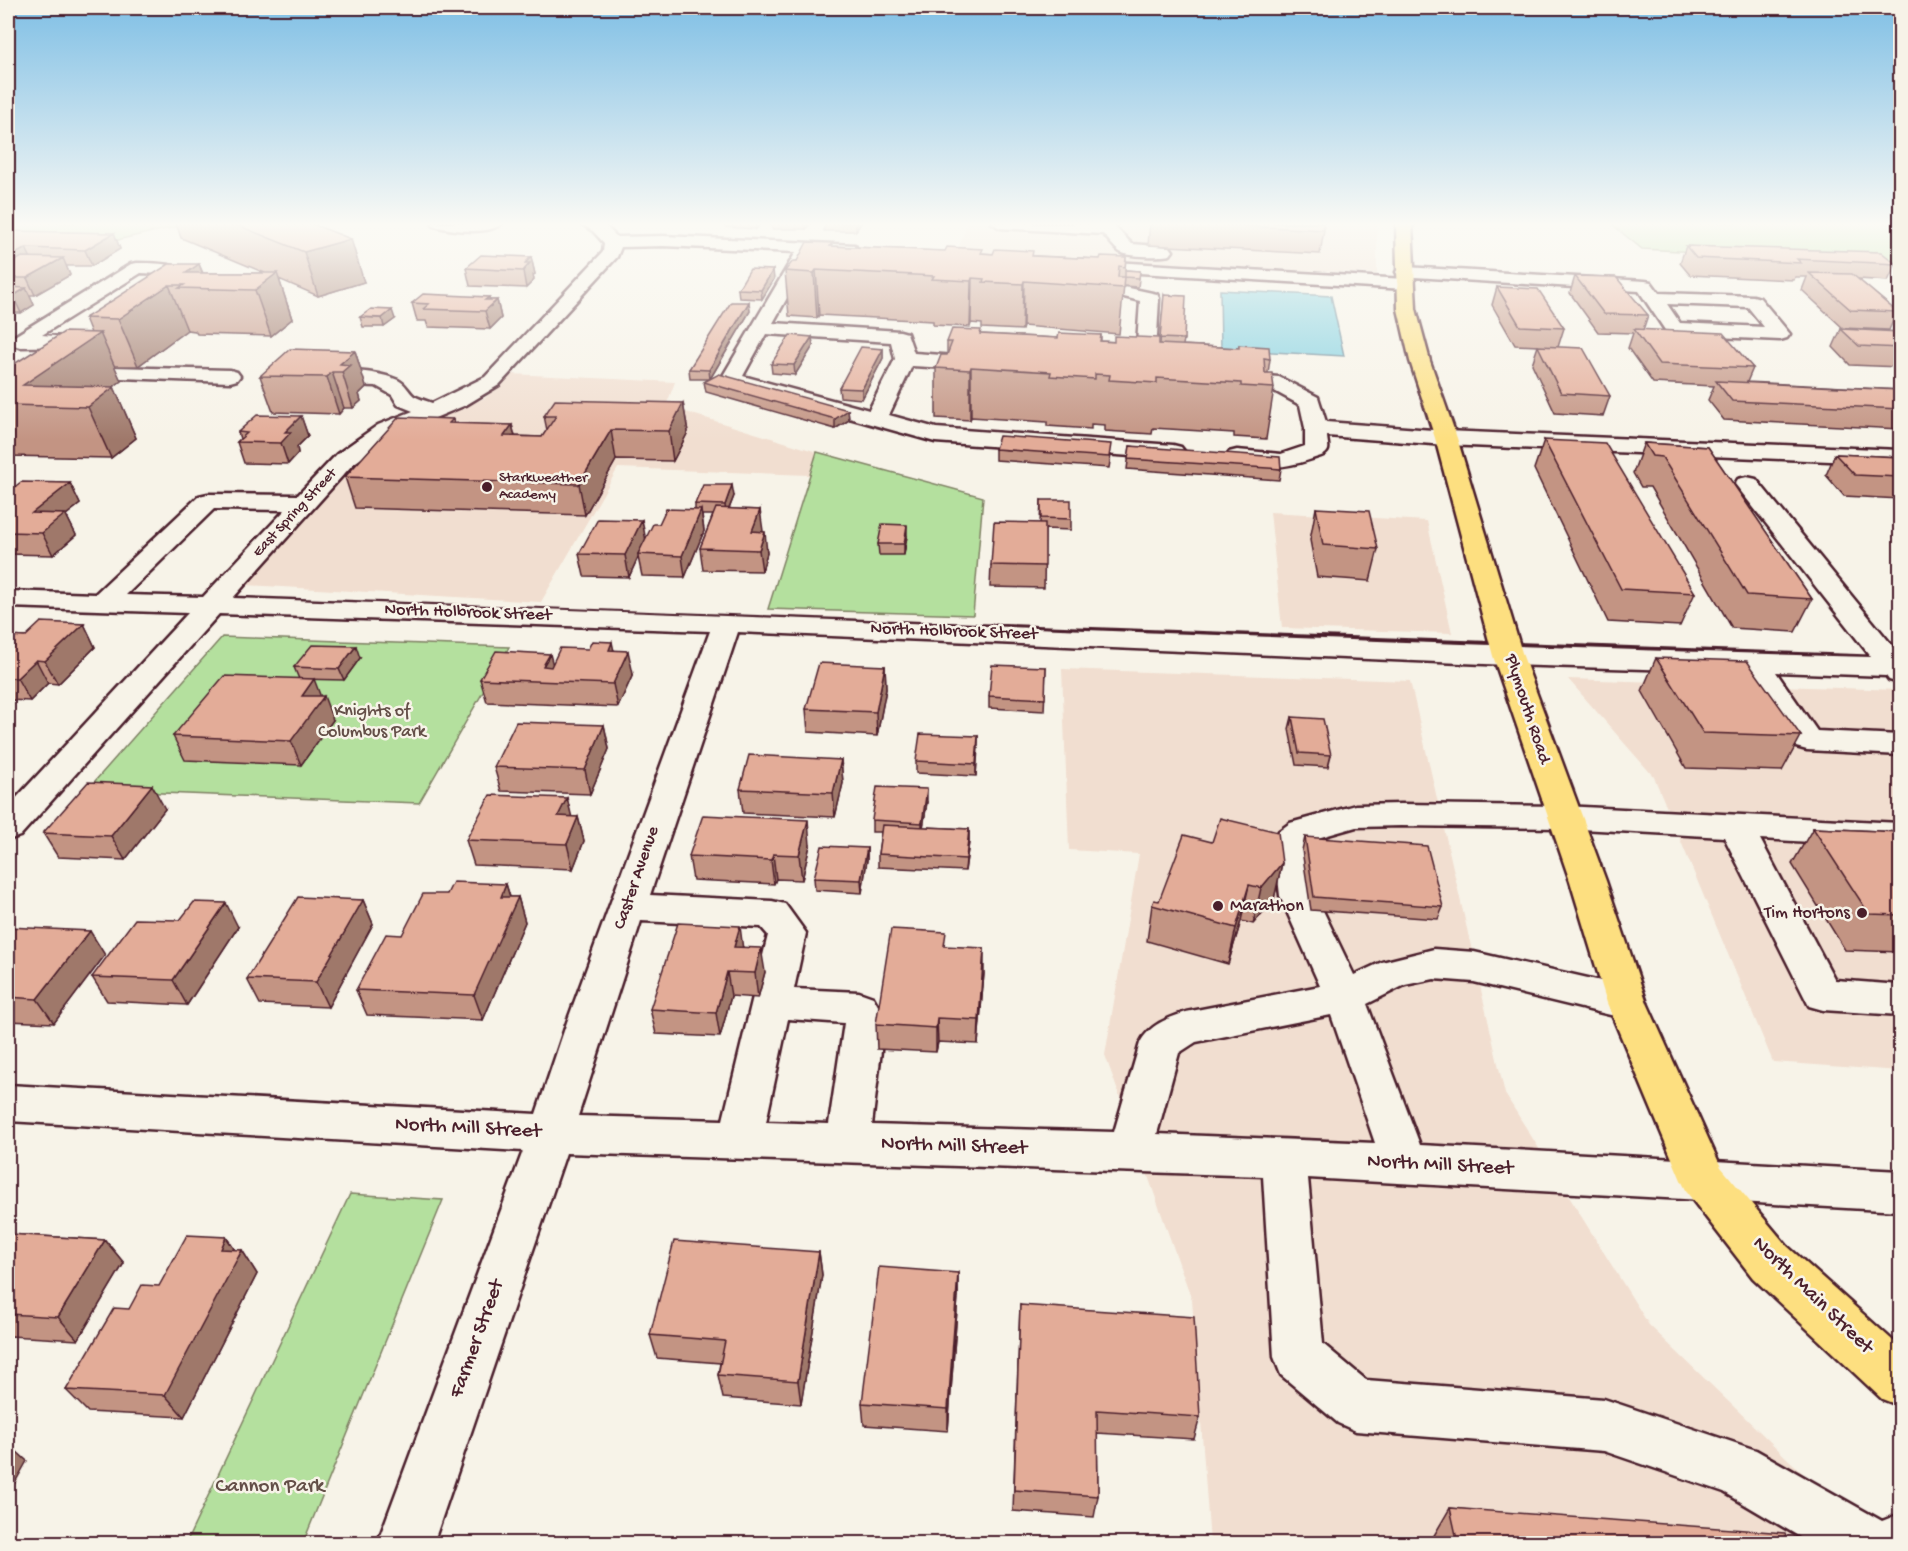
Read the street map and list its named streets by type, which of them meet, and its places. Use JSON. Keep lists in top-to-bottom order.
{
  "streets": {
    "main road": ["Plymouth Road", "North Main Street"],
    "street": [
      "East Spring Street",
      "North Holbrook Street",
      "Caster Avenue",
      "North Mill Street",
      "Farmer Street"
    ]
  },
  "crossings": [
    ["East Spring Street", "North Holbrook Street"],
    ["North Holbrook Street", "Plymouth Road"],
    ["North Holbrook Street", "Caster Avenue"],
    ["Plymouth Road", "North Mill Street"],
    ["Plymouth Road", "North Main Street"],
    ["Caster Avenue", "North Mill Street"],
    ["Caster Avenue", "Farmer Street"],
    ["North Mill Street", "North Main Street"],
    ["North Mill Street", "Farmer Street"]
  ],
  "parks": ["Knights of Columbus Park", "Cannon Park"],
  "places": ["Starkweather Academy", "Marathon", "Tim Hortons"]
}
